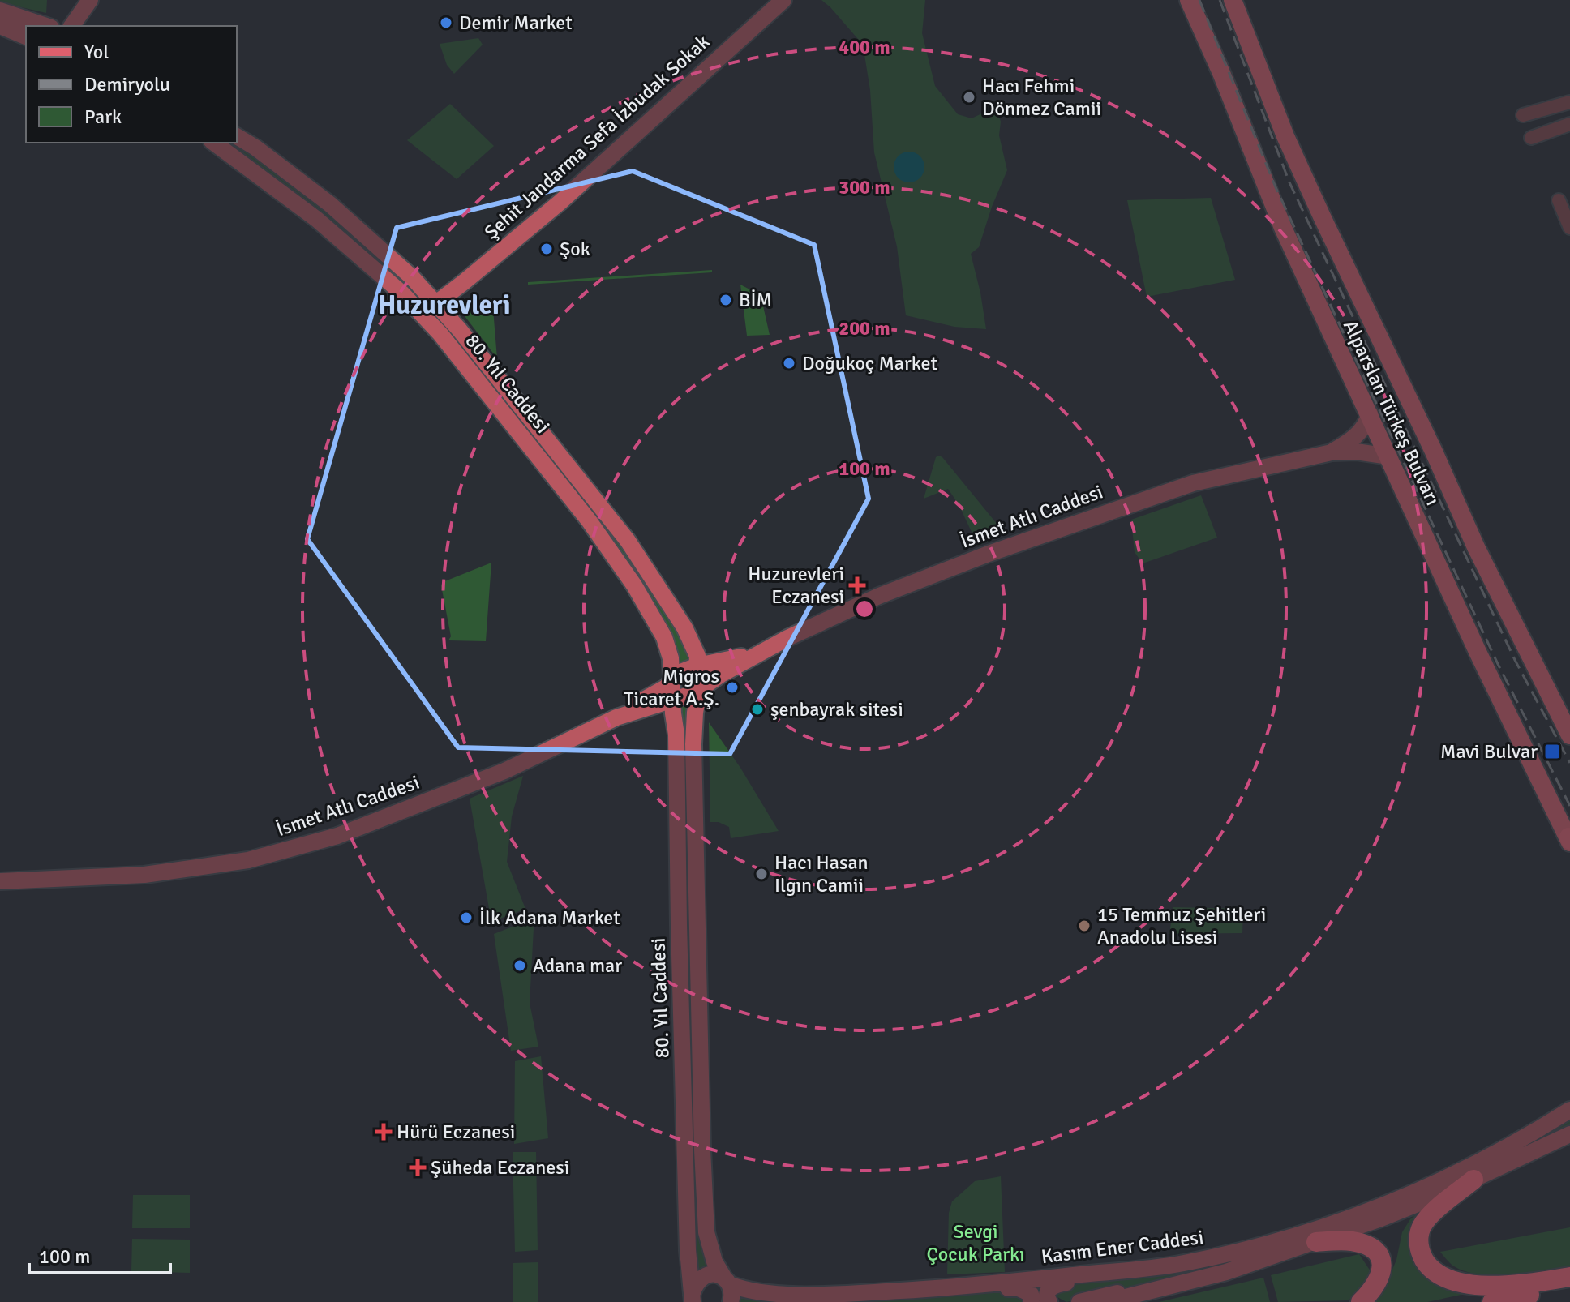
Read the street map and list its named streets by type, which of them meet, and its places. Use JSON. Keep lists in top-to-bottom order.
{
  "streets": {
    "main road": [
      "Şehit Jandarma Sefa İzbudak Sokak",
      "80. Yıl Caddesi",
      "Alparslan Türkeş Bulvarı",
      "İsmet Atlı Caddesi",
      "Kasım Ener Caddesi"
    ]
  },
  "crossings": [
    ["Şehit Jandarma Sefa İzbudak Sokak", "80. Yıl Caddesi"],
    ["80. Yıl Caddesi", "İsmet Atlı Caddesi"],
    ["80. Yıl Caddesi", "Kasım Ener Caddesi"]
  ],
  "districts": ["Huzurevleri"],
  "parks": ["Sevgi Çocuk Parkı"],
  "places": {
    "other": [
      "Demir Market",
      "Hacı Fehmi Dönmez Camii",
      "Şok",
      "BİM",
      "Doğukoç Market",
      "Migros Ticaret A.Ş.",
      "şenbayrak sitesi",
      "Hacı Hasan Ilgın Camii",
      "İlk Adana Market",
      "15 Temmuz Şehitleri Anadolu Lisesi",
      "Adana mar"
    ],
    "health": ["Huzurevleri Eczanesi", "Hürü Eczanesi", "Şüheda Eczanesi"],
    "transit": ["Mavi Bulvar"]
  },
  "legend": ["Yol", "Demiryolu", "Park"],
  "scale_bar": "100 m",
  "rings": [
    "400 m",
    "300 m",
    "200 m",
    "100 m"
  ]
}
